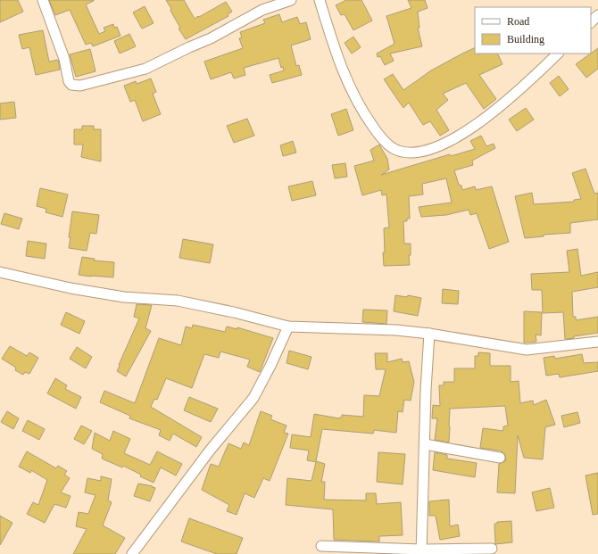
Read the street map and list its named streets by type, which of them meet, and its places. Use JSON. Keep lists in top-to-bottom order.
{
  "legend": ["Road", "Building"]
}
